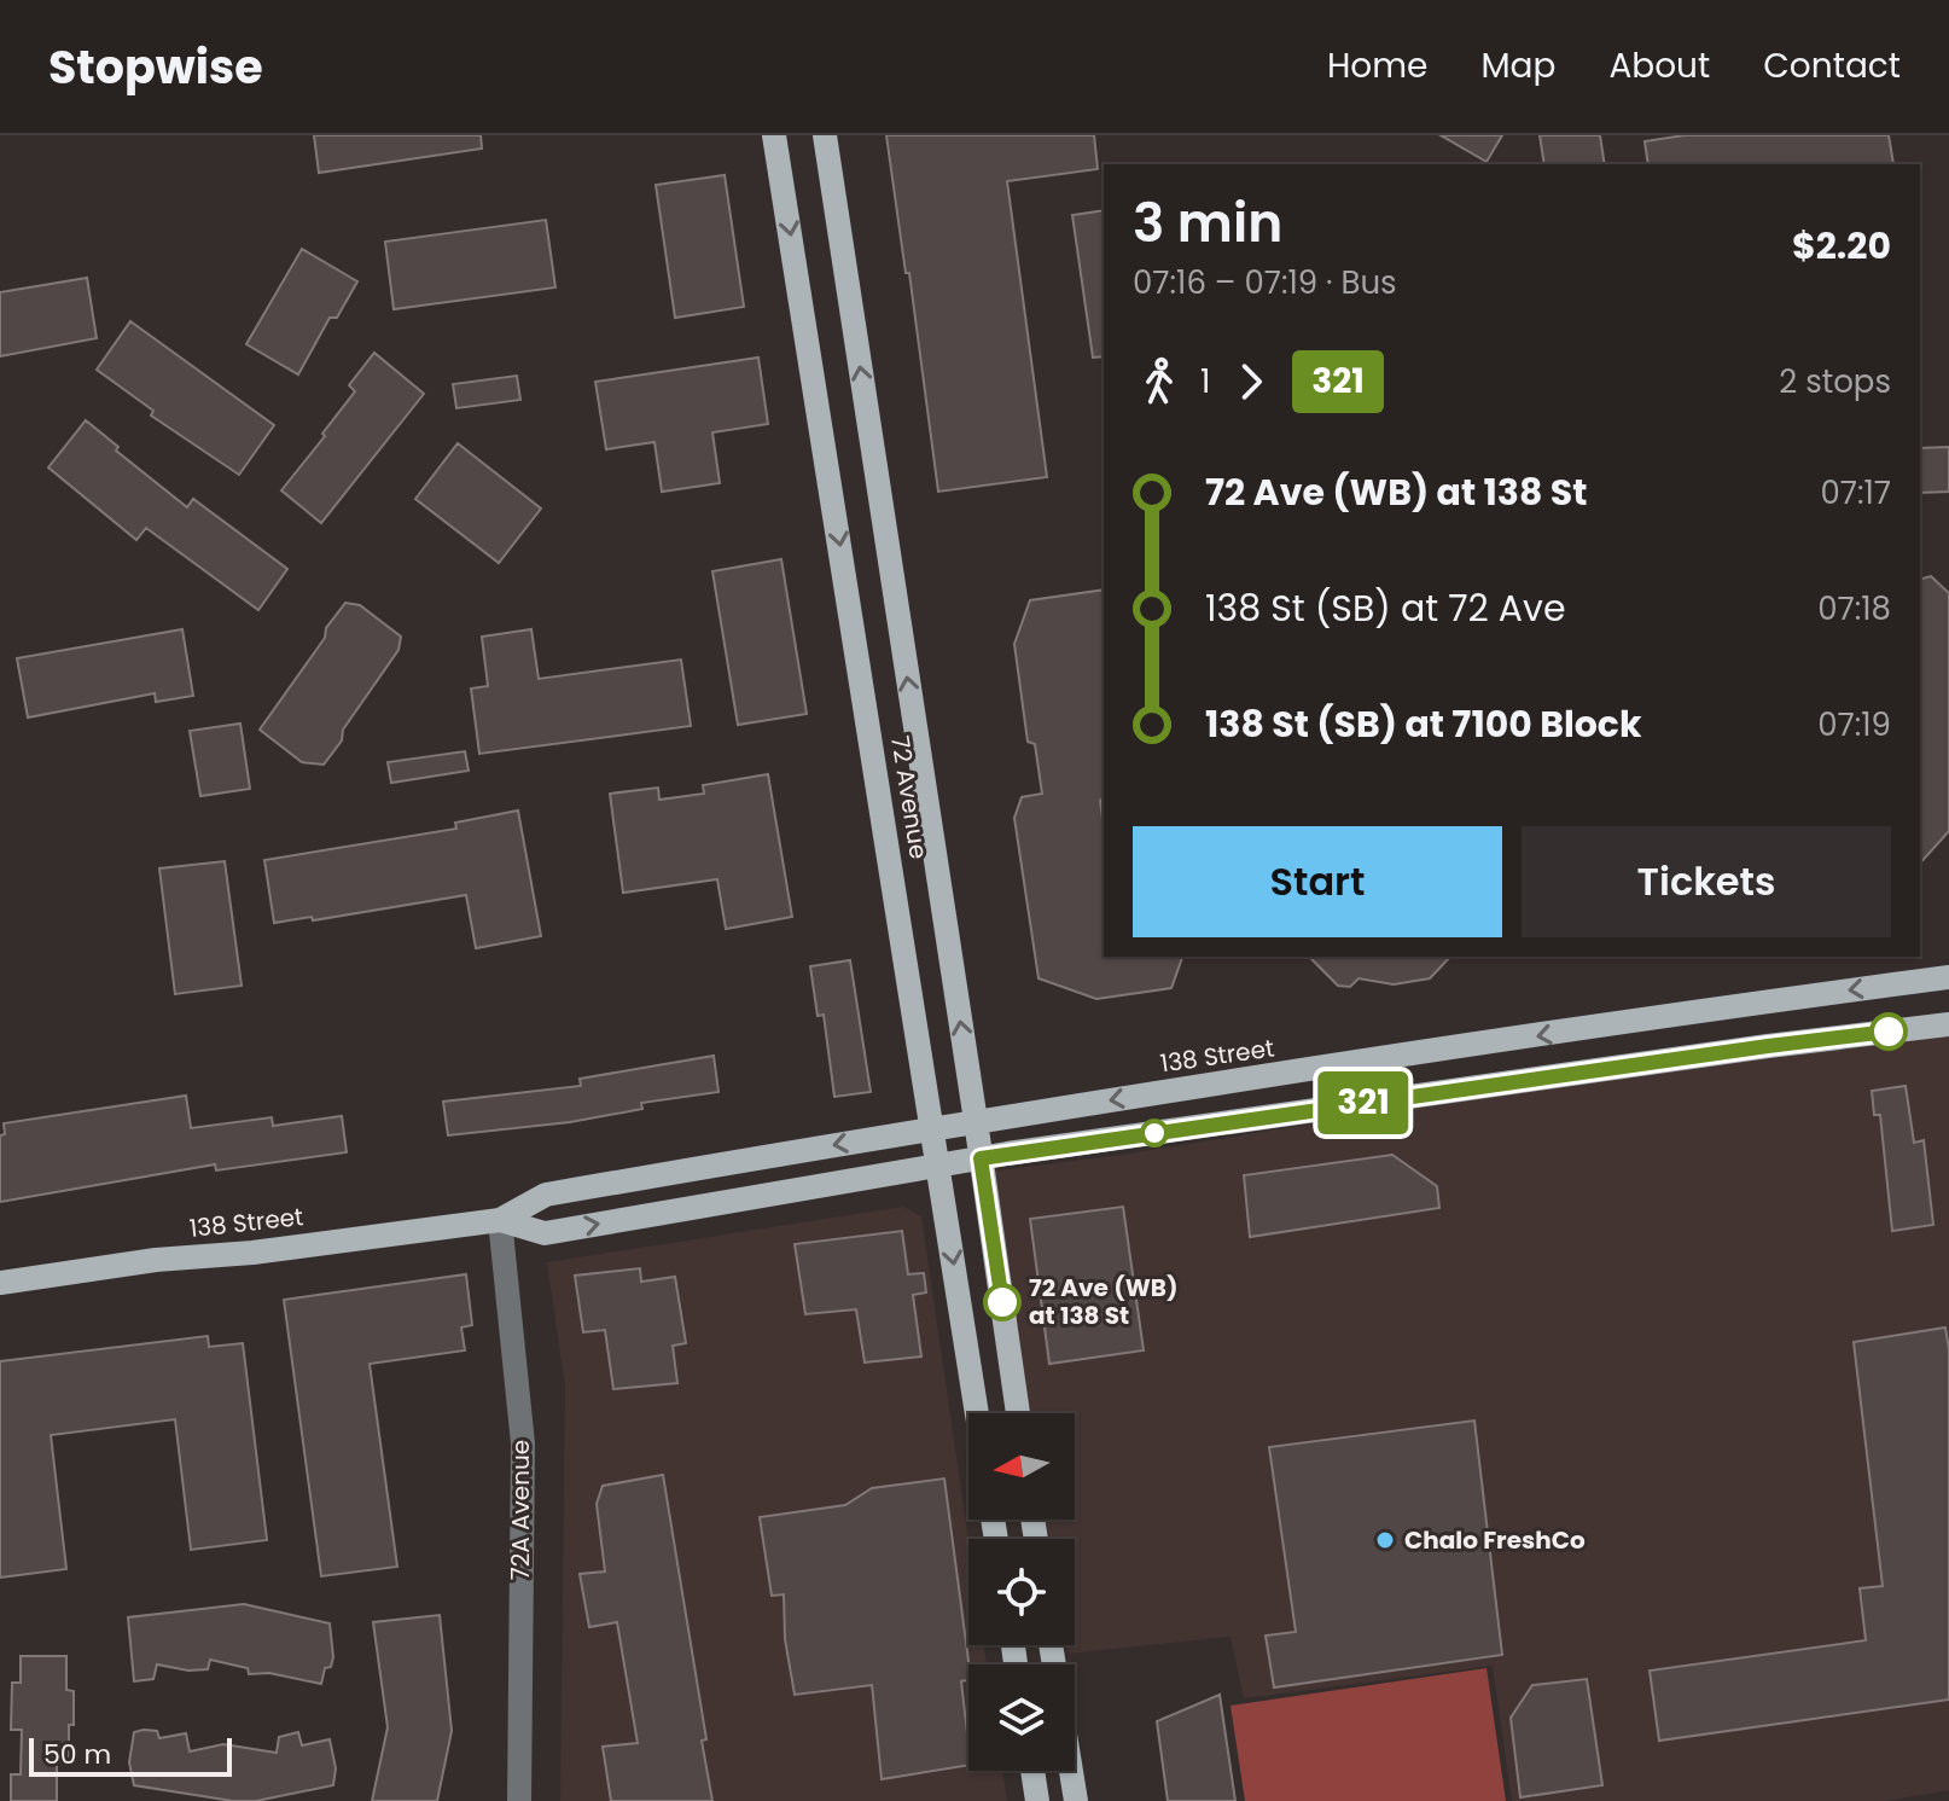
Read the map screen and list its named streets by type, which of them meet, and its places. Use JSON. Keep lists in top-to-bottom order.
{
  "streets": {
    "main road": ["72 Avenue", "138 Street"],
    "street": ["72A Avenue"]
  },
  "crossings": [
    ["72 Avenue", "138 Street"],
    ["138 Street", "72A Avenue"]
  ],
  "places": ["72 Ave (WB) at 138 St", "Chalo FreshCo"],
  "lines": ["bus line 321"],
  "scale_bar": "50 m",
  "north": "left",
  "page": {
    "header": "Stopwise",
    "nav": [
      "Home",
      "Map",
      "About",
      "Contact"
    ],
    "on_map": "321",
    "heading": ["3 min", "07:16 – 07:19 · Bus", "$2.20"],
    "legs": ["1", "321", "2 stops"],
    "list": [
      {
        "name": "72 Ave (WB) at 138 St",
        "value": "07:17"
      },
      {
        "name": "138 St (SB) at 72 Ave",
        "value": "07:18"
      },
      {
        "name": "138 St (SB) at 7100 Block",
        "value": "07:19"
      }
    ],
    "buttons": ["Start", "Tickets"],
    "scale": "50 m"
  }
}
